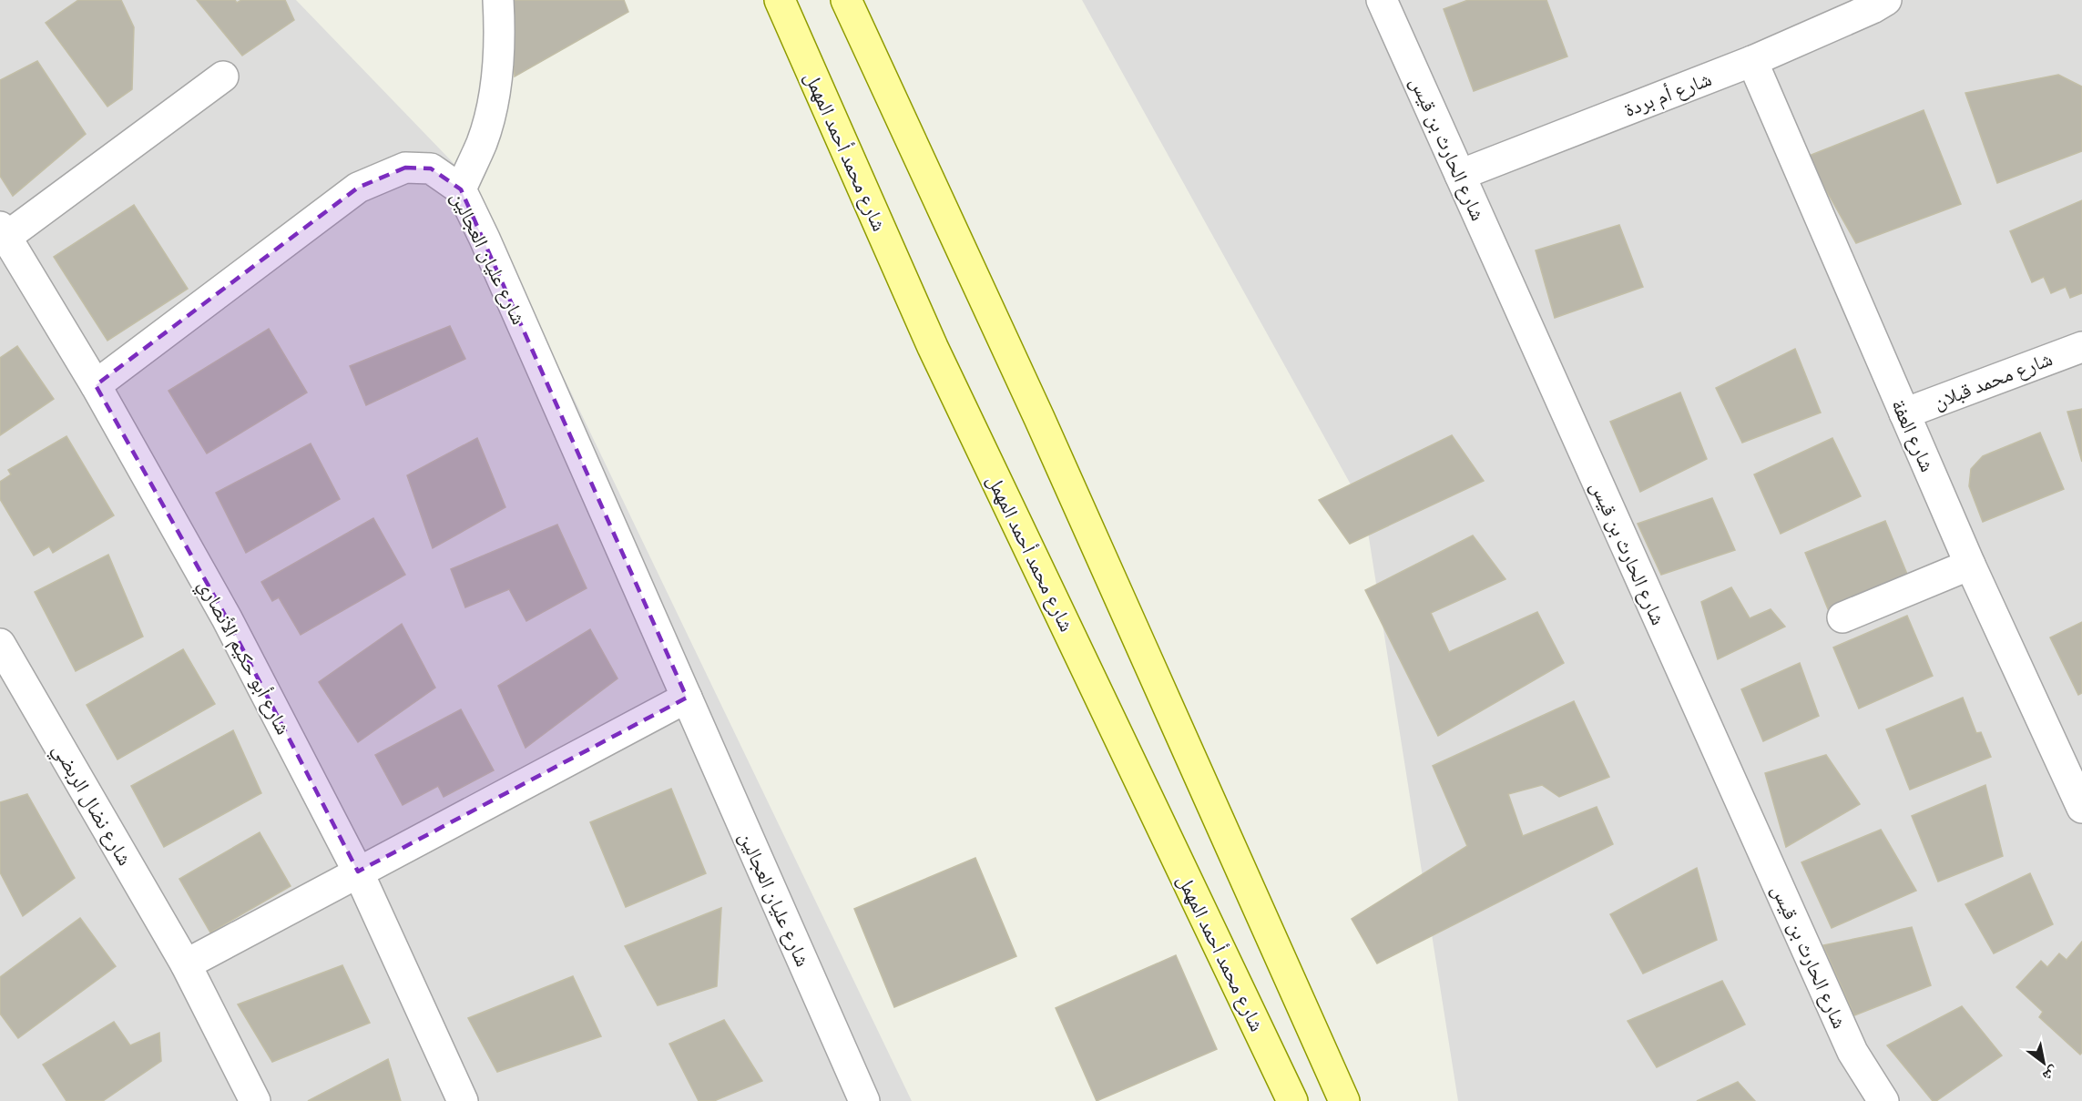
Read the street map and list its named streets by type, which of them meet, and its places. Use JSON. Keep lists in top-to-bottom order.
{
  "streets": {
    "main road": ["شارع محمد أحمد المهمل"],
    "street": [
      "شارع أم بردة",
      "شارع الحارث بن قيس",
      "شارع عليان العجالين",
      "شارع محمد قبلان",
      "شارع العفة",
      "شارع أبو حكيم الأنصاري",
      "شارع نضال الربضي"
    ]
  },
  "crossings": [
    ["شارع أم بردة", "شارع الحارث بن قيس"],
    ["شارع أم بردة", "شارع العفة"],
    ["شارع عليان العجالين", "شارع أبو حكيم الأنصاري"],
    ["شارع محمد قبلان", "شارع العفة"]
  ],
  "north": "bottom right"
}
